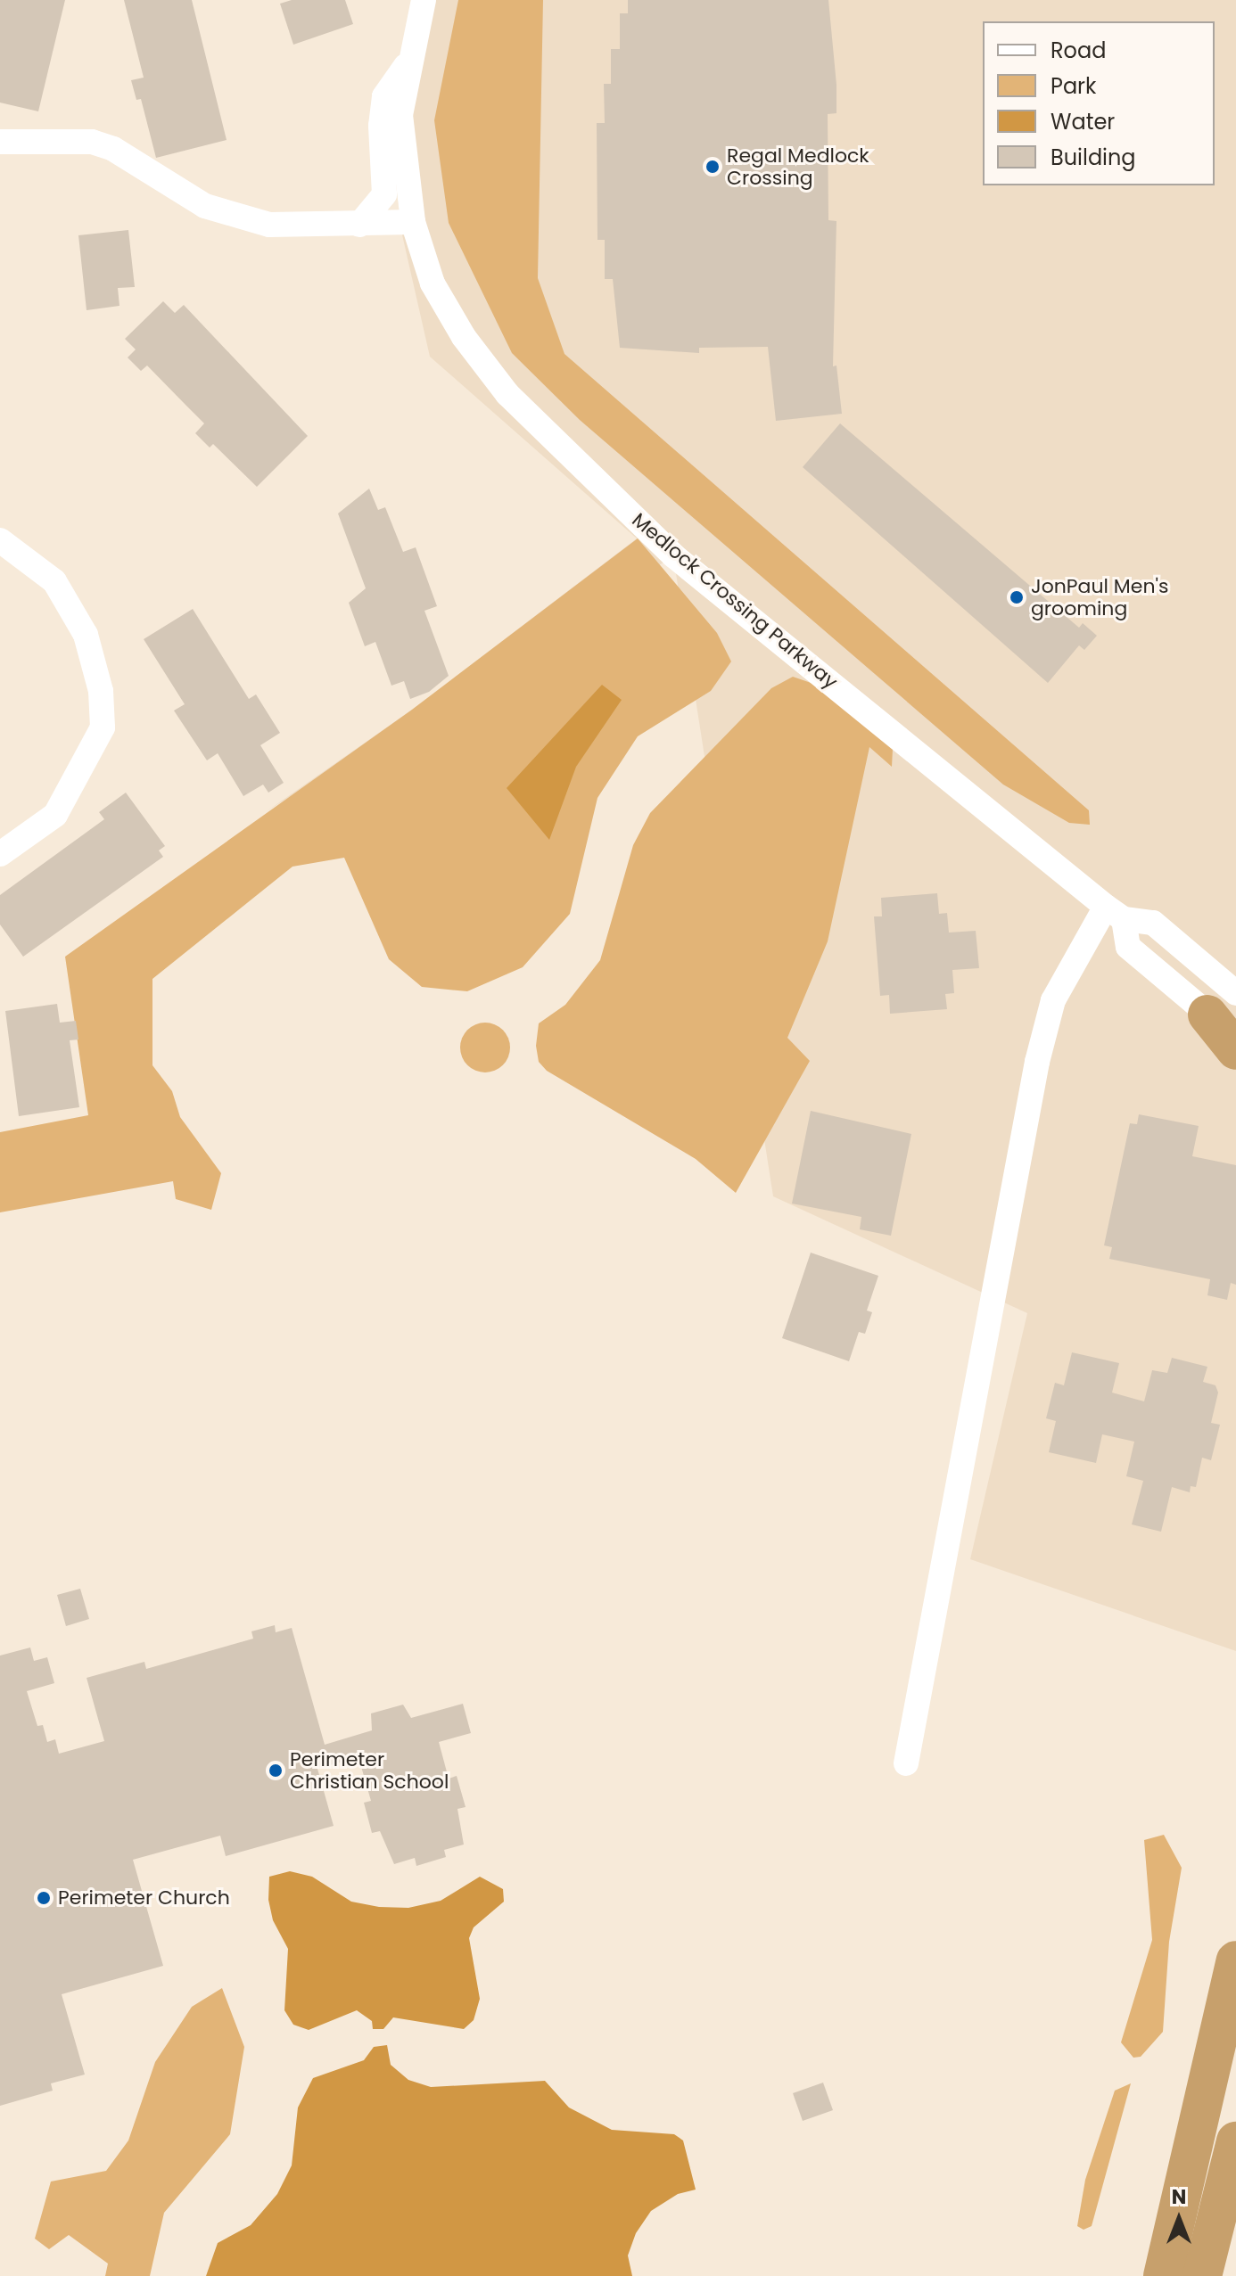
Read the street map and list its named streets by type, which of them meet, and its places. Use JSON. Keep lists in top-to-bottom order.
{
  "streets": {
    "street": ["Medlock Crossing Parkway"]
  },
  "places": [
    "Regal Medlock Crossing",
    "JonPaul Men's grooming",
    "Perimeter Christian School",
    "Perimeter Church"
  ],
  "legend": [
    "Road",
    "Park",
    "Water",
    "Building"
  ],
  "north": "top"
}
